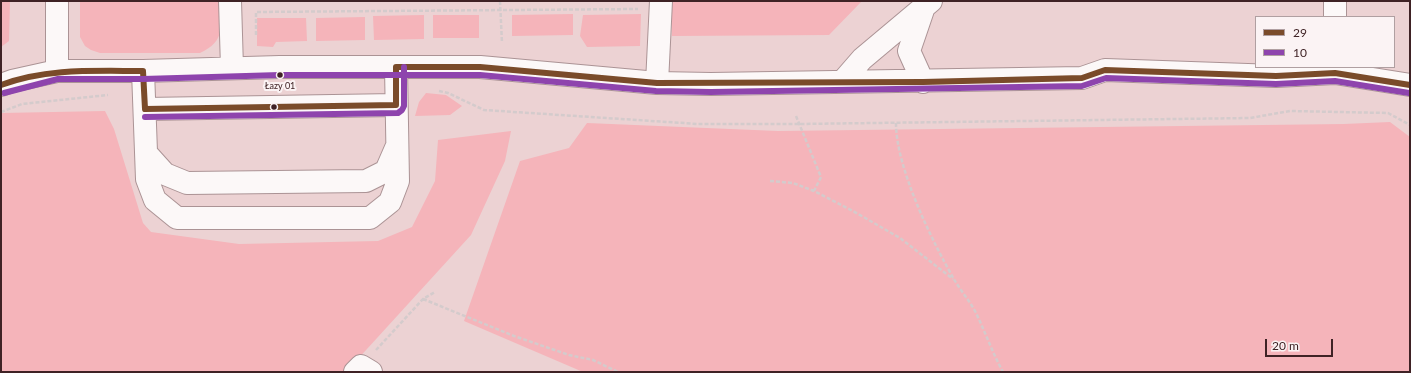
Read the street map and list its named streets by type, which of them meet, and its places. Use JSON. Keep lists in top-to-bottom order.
{
  "places": ["Łazy 01"],
  "lines": ["transit line 29", "transit line 10"],
  "legend": ["29", "10"],
  "scale_bar": "20 m"
}
